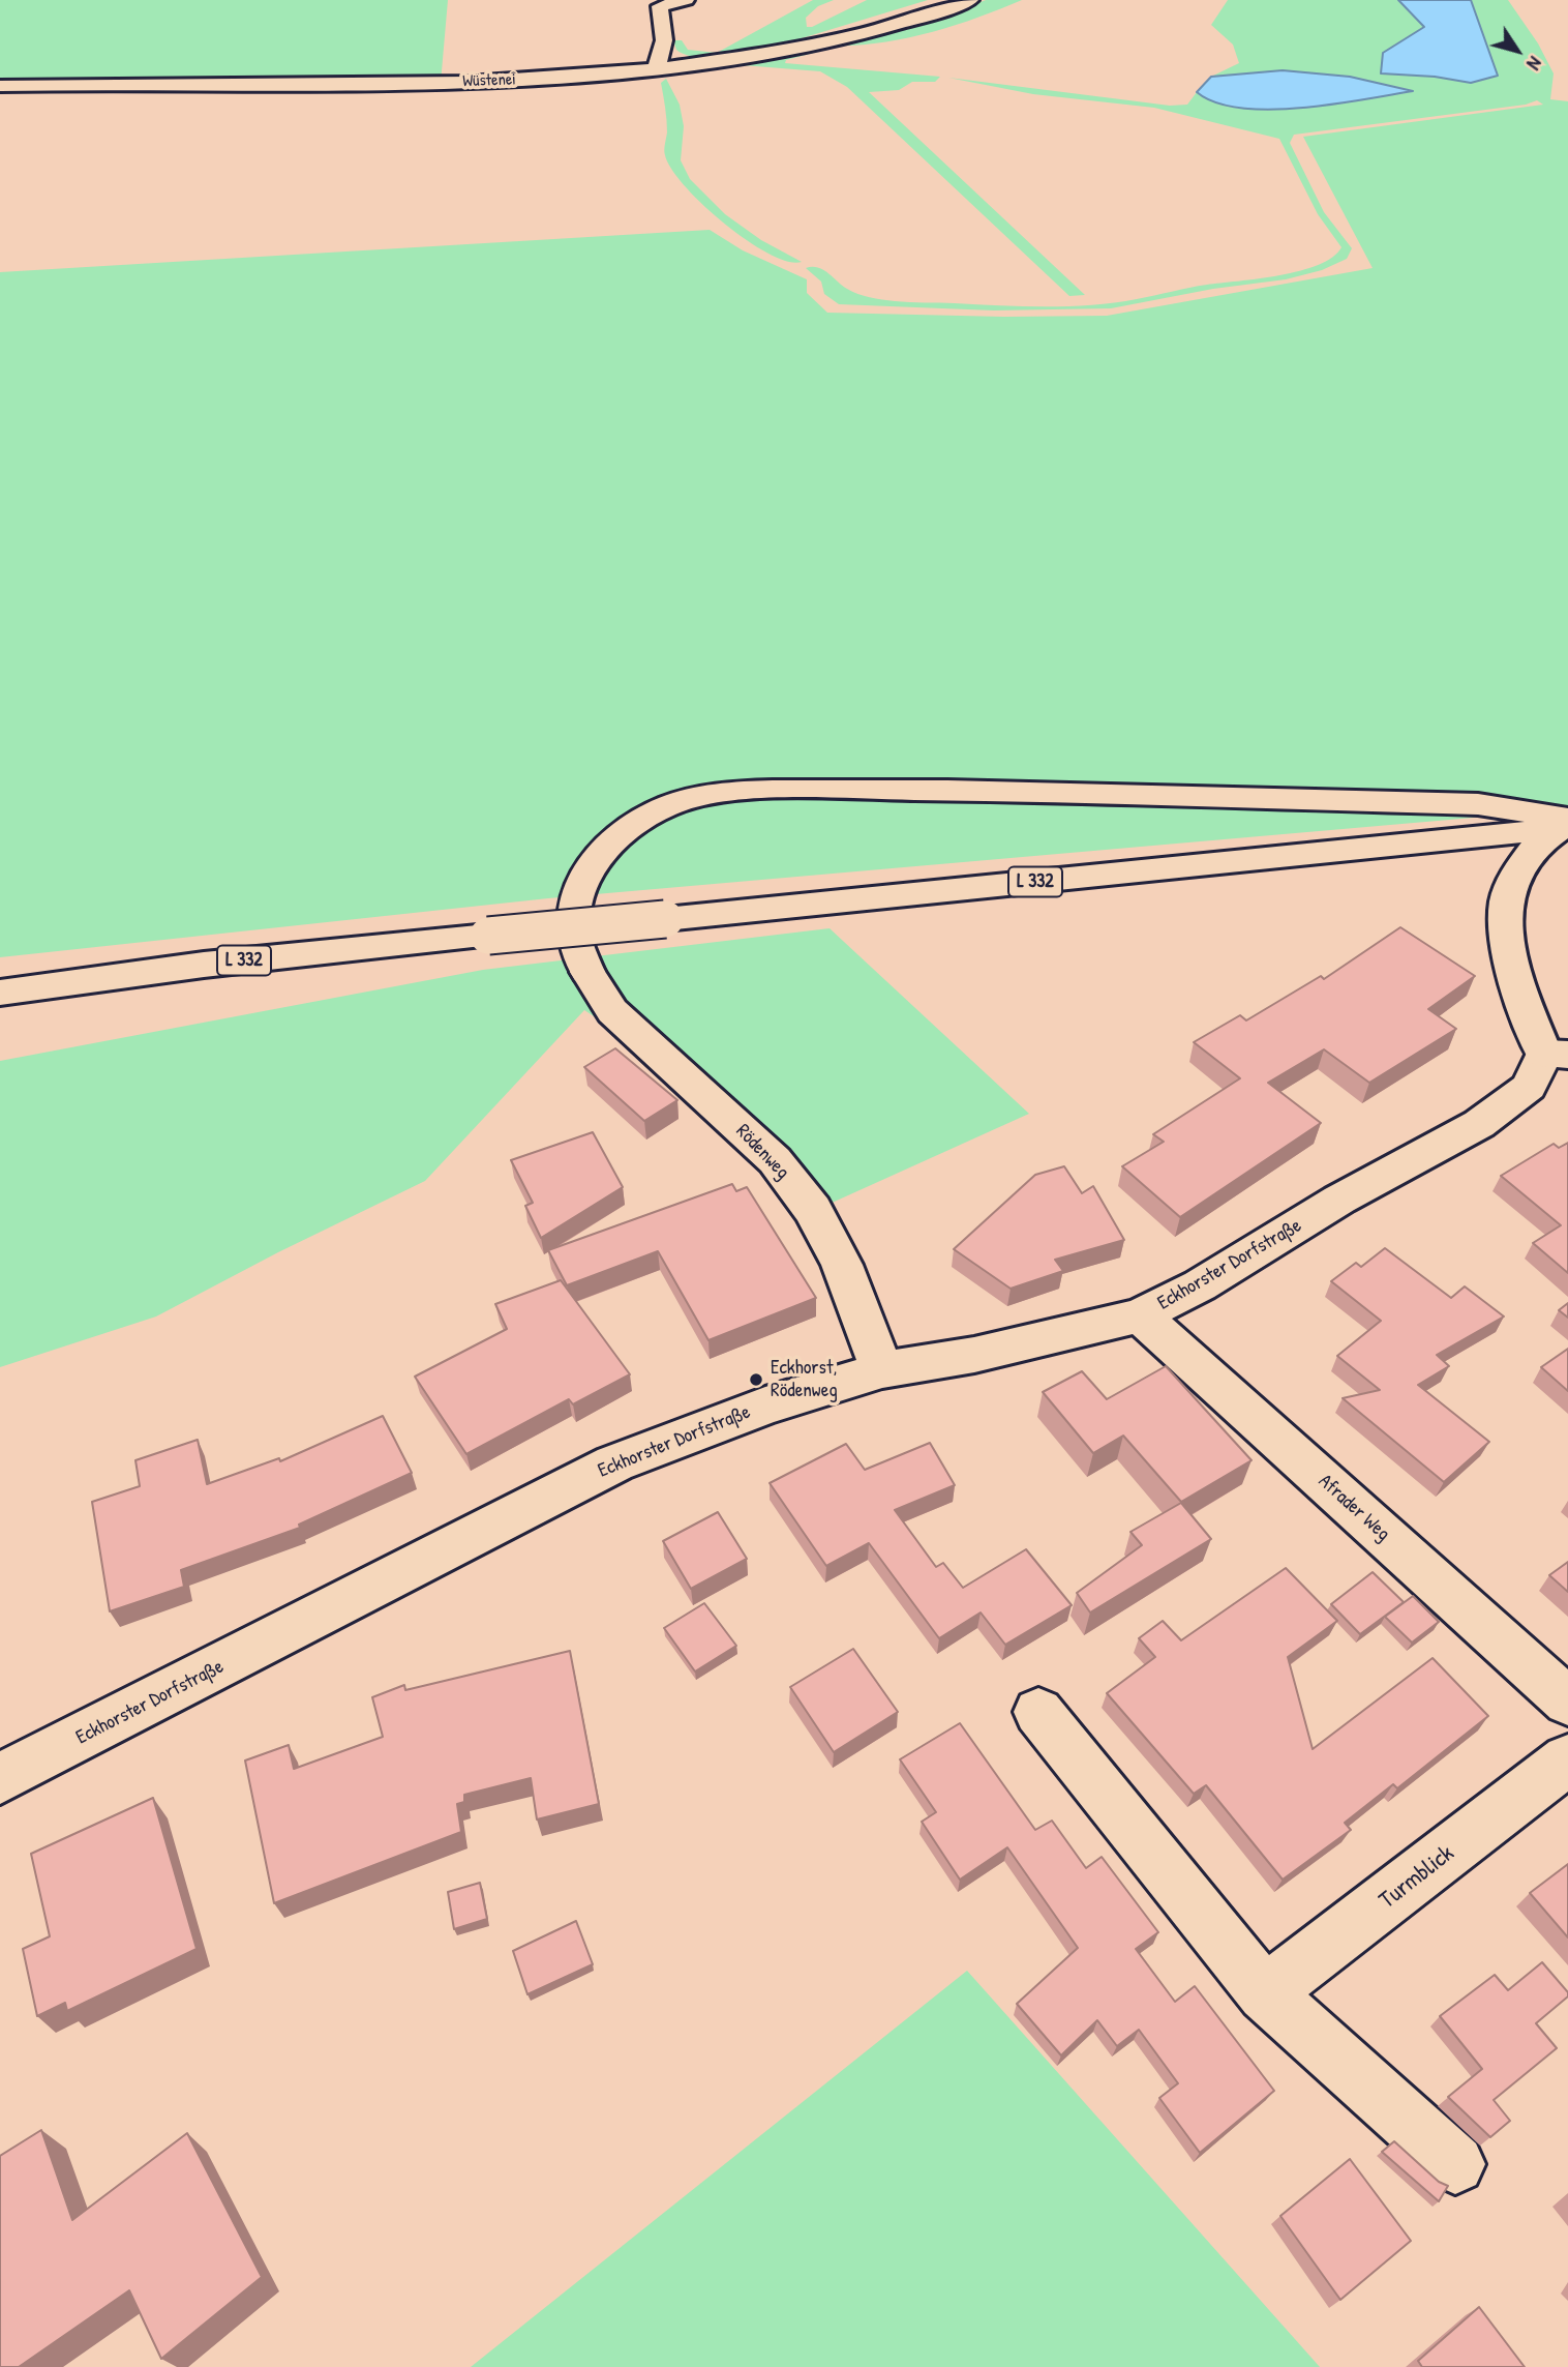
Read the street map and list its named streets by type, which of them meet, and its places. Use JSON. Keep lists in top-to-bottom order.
{
  "streets": {
    "street": [
      "Wüstenei",
      "L 332",
      "Rödenweg",
      "Eckhorster Dorfstraße",
      "Afrader Weg",
      "Turmblick"
    ]
  },
  "crossings": [
    ["L 332", "Rödenweg"],
    ["Rödenweg", "Eckhorster Dorfstraße"],
    ["Eckhorster Dorfstraße", "Afrader Weg"]
  ],
  "places": ["Eckhorst, Rödenweg"],
  "north": "bottom right"
}
